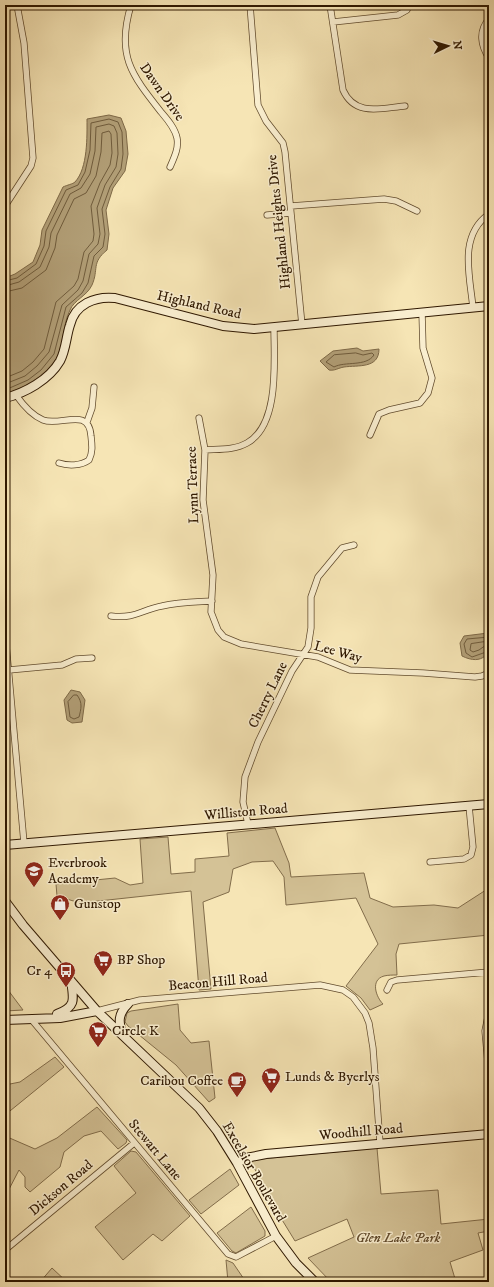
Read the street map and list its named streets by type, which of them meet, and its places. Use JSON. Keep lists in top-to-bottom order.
{
  "streets": {
    "main road": [
      "Highland Road",
      "Williston Road",
      "Woodhill Road",
      "Excelsior Boulevard"
    ],
    "street": [
      "Dawn Drive",
      "Highland Heights Drive",
      "Lynn Terrace",
      "Lee Way",
      "Cherry Lane",
      "Beacon Hill Road",
      "Stewart Lane",
      "Dickson Road"
    ]
  },
  "crossings": [
    ["Highland Heights Drive", "Highland Road"],
    ["Lynn Terrace", "Lee Way"],
    ["Lee Way", "Cherry Lane"],
    ["Cherry Lane", "Williston Road"],
    ["Beacon Hill Road", "Woodhill Road"],
    ["Beacon Hill Road", "Excelsior Boulevard"],
    ["Woodhill Road", "Excelsior Boulevard"],
    ["Stewart Lane", "Excelsior Boulevard"],
    ["Stewart Lane", "Dickson Road"]
  ],
  "parks": ["Glen Lake Park"],
  "places": {
    "school or university": ["Everbrook Academy"],
    "shop": ["Gunstop"],
    "supermarket": ["BP Shop", "Circle K", "Lunds & Byerlys"],
    "bus stop": ["Cr 4"],
    "cafe": ["Caribou Coffee"]
  },
  "north": "right"
}
